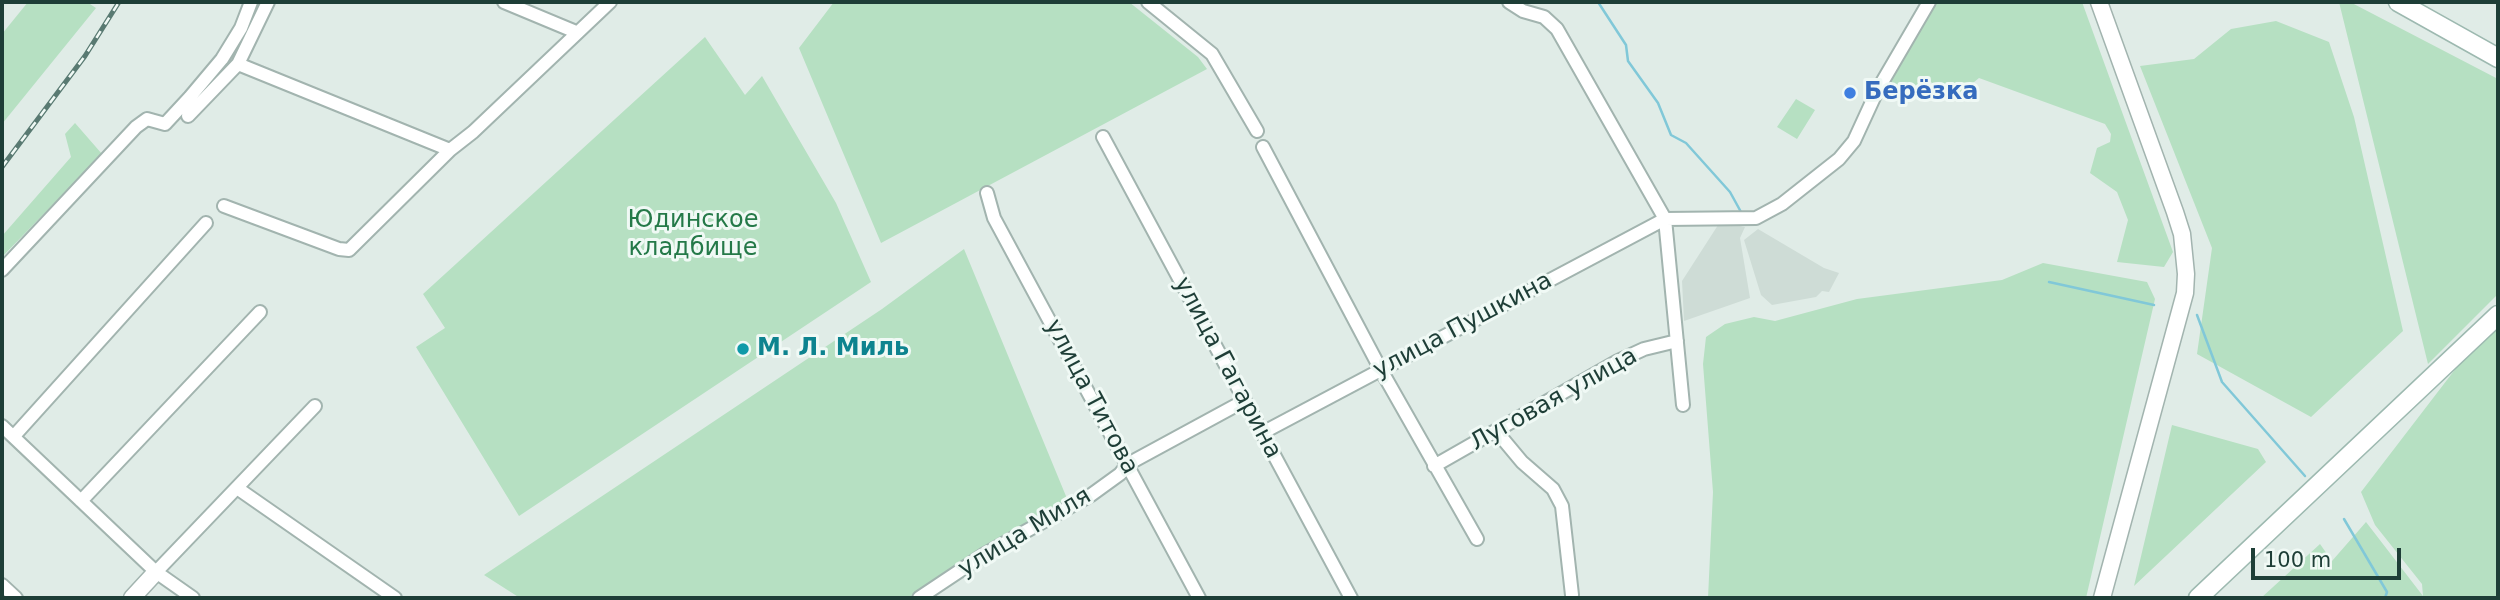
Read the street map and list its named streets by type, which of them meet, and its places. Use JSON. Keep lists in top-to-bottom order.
{
  "streets": {
    "street": [
      "улица Пушкина",
      "улица Гагарина",
      "улица Титова",
      "Луговая улица",
      "улица Миля"
    ]
  },
  "crossings": [
    ["улица Пушкина", "улица Гагарина"],
    ["улица Титова", "улица Миля"]
  ],
  "parks": ["Юдинское кладбище"],
  "places": ["Берёзка", "М. Л. Миль"],
  "scale_bar": "100 m"
}
